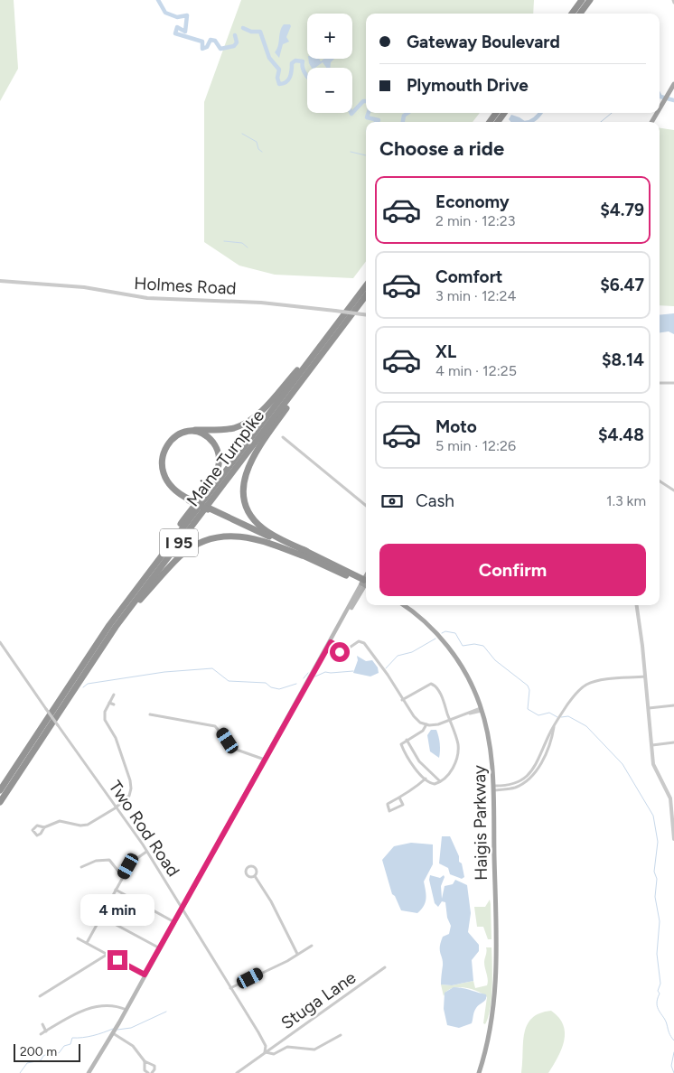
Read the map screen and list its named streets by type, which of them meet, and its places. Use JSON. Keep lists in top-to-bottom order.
{
  "streets": {
    "highway": ["Maine Turnpike", "I 95"],
    "main road": ["Haigis Parkway"],
    "street": ["Holmes Road", "Two Rod Road", "Stuga Lane"]
  },
  "crossings": [
    ["Two Rod Road", "Stuga Lane"]
  ],
  "scale_bar": "200 m",
  "page": {
    "map_buttons": ["+", "−"],
    "banner": ["Gateway Boulevard", "Plymouth Drive"],
    "heading": "Choose a ride",
    "list": [
      {
        "name": "Economy",
        "note": "2 min · 12:23",
        "value": "$4.79"
      },
      {
        "name": "Comfort",
        "note": "3 min · 12:24",
        "value": "$6.47"
      },
      {
        "name": "XL",
        "note": "4 min · 12:25",
        "value": "$8.14"
      },
      {
        "name": "Moto",
        "note": "5 min · 12:26",
        "value": "$4.48"
      }
    ],
    "pay": ["Cash", "1.3 km"],
    "buttons": "Confirm",
    "bubble": "4 min",
    "scale": "200 m"
  }
}
